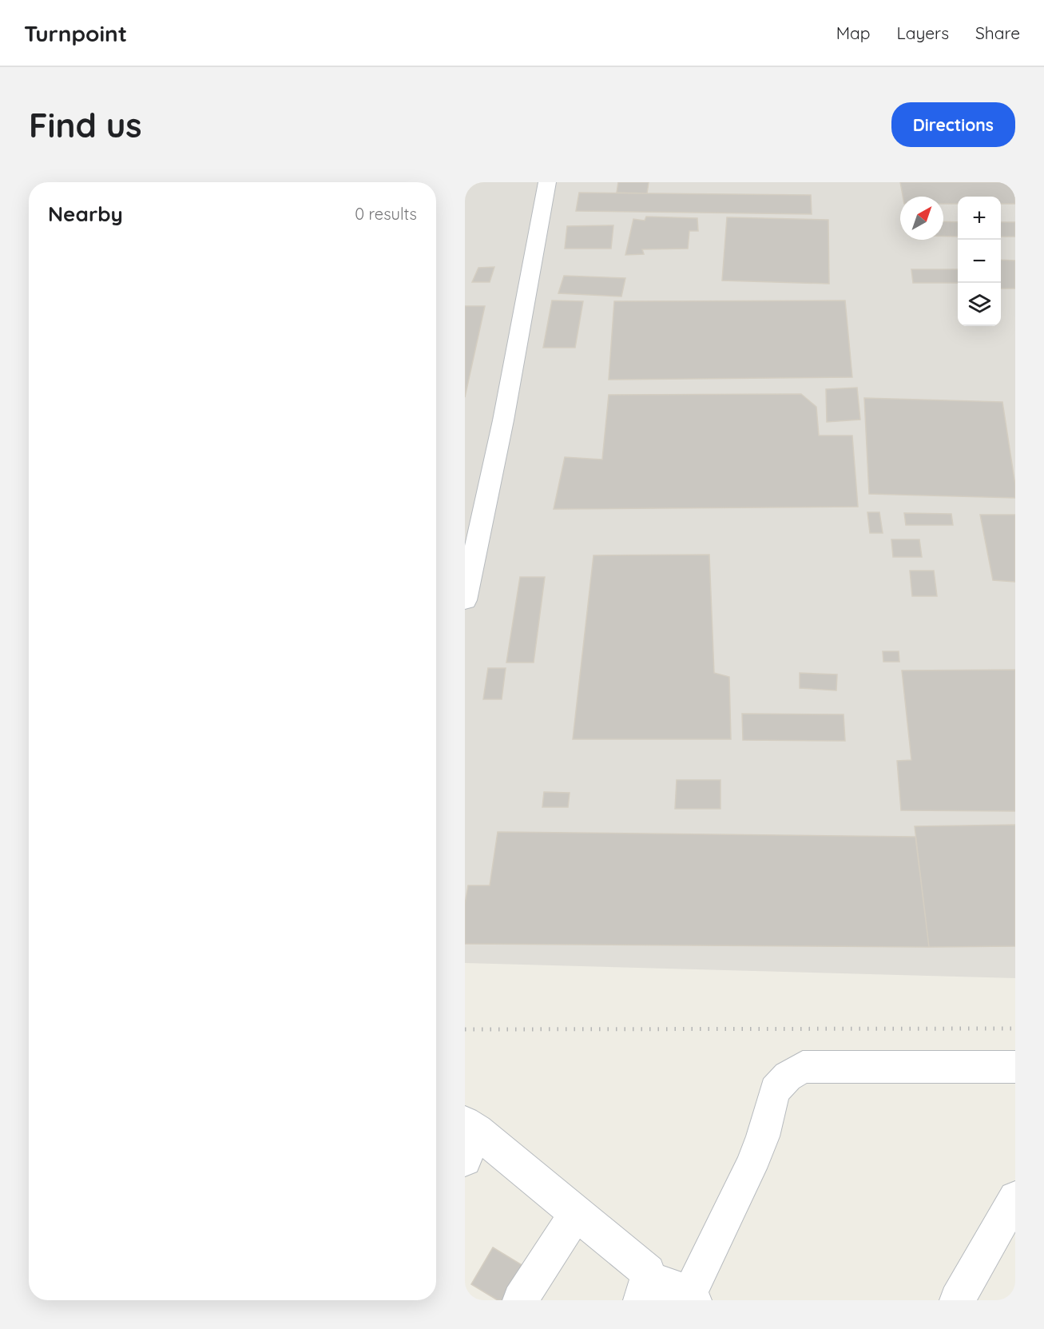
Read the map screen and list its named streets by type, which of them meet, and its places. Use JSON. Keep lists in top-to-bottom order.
{
  "north": "top right",
  "page": {
    "header": "Turnpoint",
    "nav": ["Map", "Layers", "Share"],
    "buttons": "Directions",
    "title": "Find us",
    "heading": ["Nearby", "0 results"],
    "map_buttons": ["+", "−"]
  }
}
